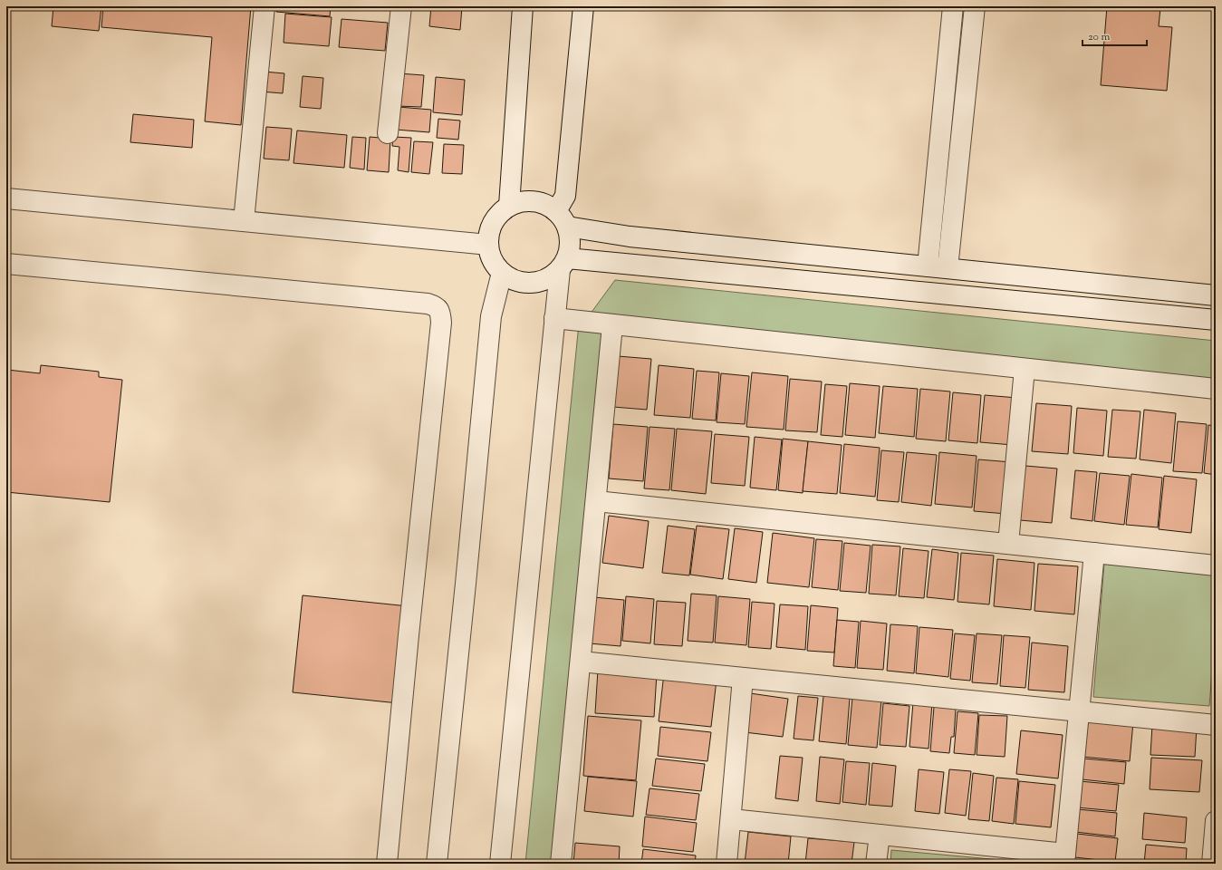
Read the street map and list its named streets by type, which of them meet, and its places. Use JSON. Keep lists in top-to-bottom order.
{
  "scale_bar": "20 m"
}
